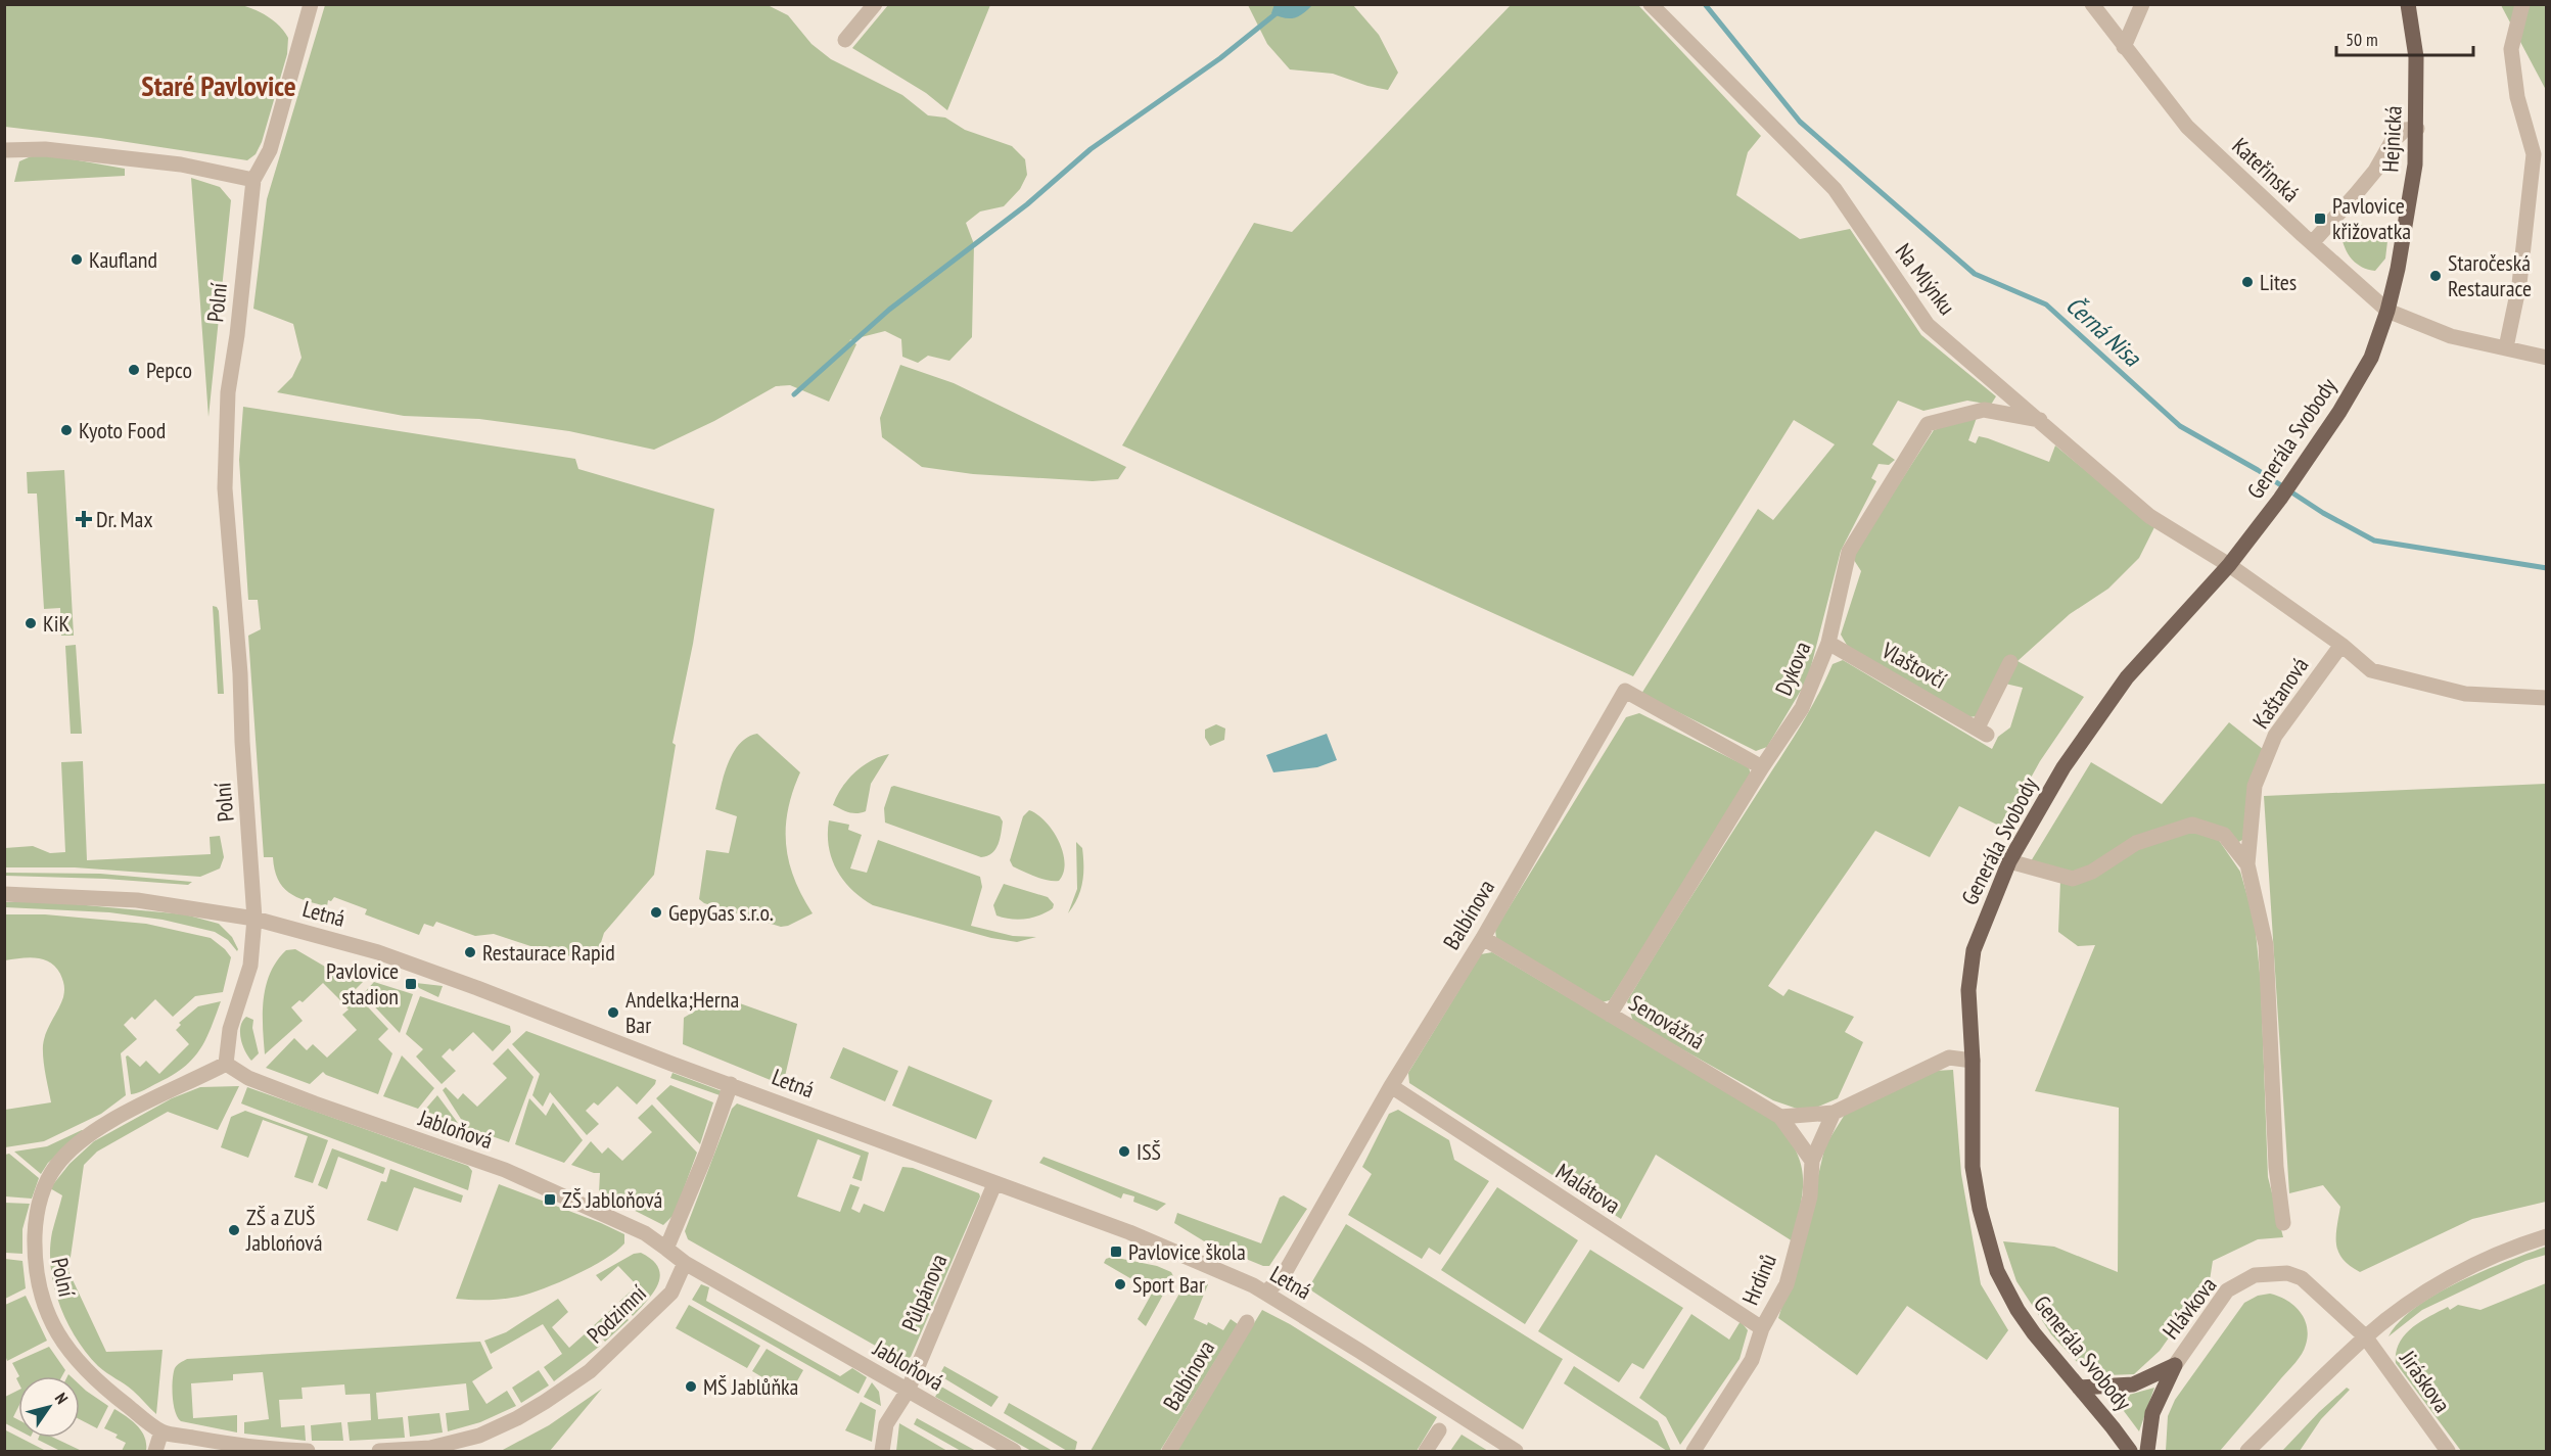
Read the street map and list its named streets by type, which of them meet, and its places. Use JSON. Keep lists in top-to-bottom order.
{
  "streets": {
    "main road": ["Hejnická", "Generála Svobody"],
    "street": [
      "Kateřinská",
      "Na Mlýnku",
      "Polní",
      "Vlaštovčí",
      "Dykova",
      "Kaštanová",
      "Letná",
      "Balbínova",
      "Senovážná",
      "Jabloňová",
      "Malátova",
      "Hrdinů",
      "Půlpánova",
      "Hlávkova",
      "Podzimní",
      "Jiráskova"
    ]
  },
  "crossings": [
    ["Hejnická", "Kateřinská"],
    ["Hejnická", "Generála Svobody"],
    ["Kateřinská", "Generála Svobody"],
    ["Na Mlýnku", "Generála Svobody"],
    ["Na Mlýnku", "Dykova"],
    ["Polní", "Letná"],
    ["Polní", "Jabloňová"],
    ["Vlaštovčí", "Dykova"],
    ["Dykova", "Balbínova"],
    ["Dykova", "Senovážná"],
    ["Letná", "Balbínova"],
    ["Letná", "Půlpánova"],
    ["Balbínova", "Senovážná"],
    ["Balbínova", "Malátova"],
    ["Senovážná", "Hrdinů"],
    ["Jabloňová", "Půlpánova"],
    ["Jabloňová", "Podzimní"],
    ["Malátova", "Hrdinů"],
    ["Hlávkova", "Jiráskova"]
  ],
  "districts": ["Staré Pavlovice"],
  "water": ["Černá Nisa"],
  "places": {
    "transit": [
      "Pavlovice křižovatka",
      "Pavlovice stadion",
      "ZŠ Jabloňová",
      "Pavlovice škola"
    ],
    "other": [
      "Kaufland",
      "Staročeská Restaurace",
      "Lites",
      "Pepco",
      "Kyoto Food",
      "KiK",
      "GepyGas s.r.o.",
      "Restaurace Rapid",
      "Andelka;Herna Bar",
      "ISŠ",
      "ZŠ a ZUŠ Jablońová",
      "Sport Bar",
      "MŠ Jablůňka"
    ],
    "health": ["Dr. Max"]
  },
  "scale_bar": "50 m",
  "north": "top right"
}
